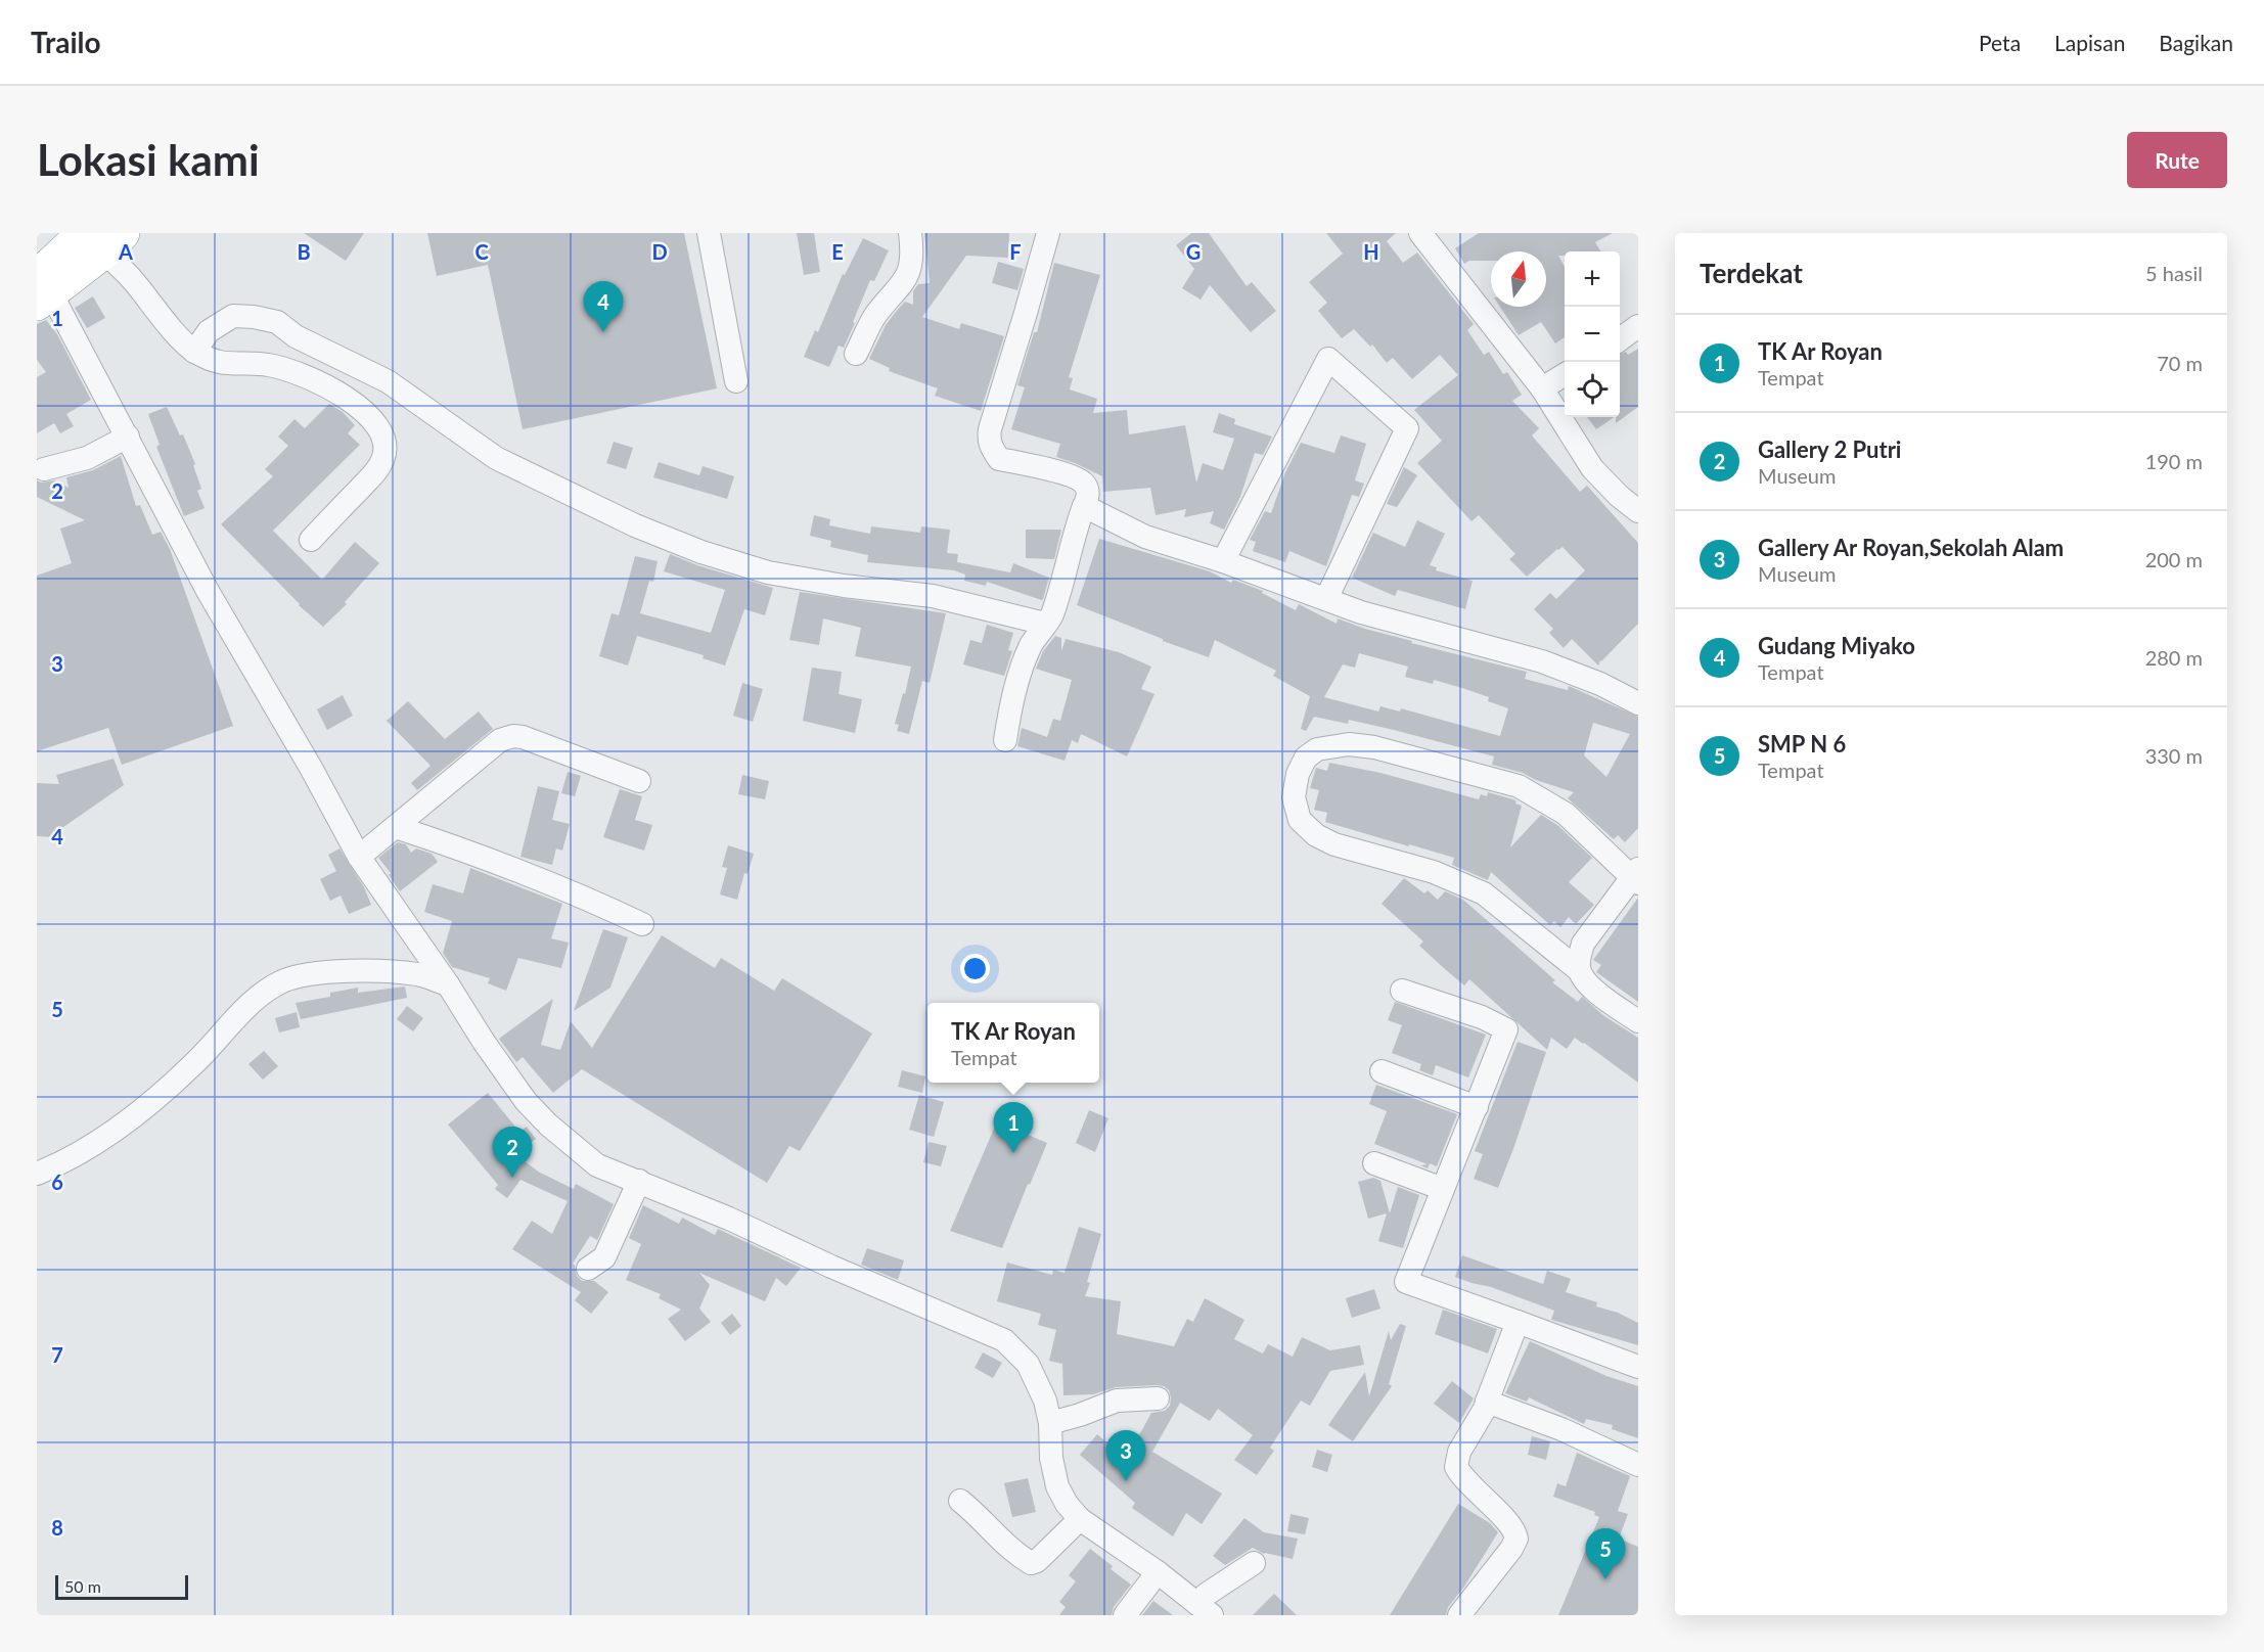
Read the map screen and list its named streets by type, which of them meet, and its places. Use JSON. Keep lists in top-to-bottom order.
{
  "scale_bar": "50 m",
  "north": "top",
  "page": {
    "header": "Trailo",
    "nav": ["Peta", "Lapisan", "Bagikan"],
    "buttons": "Rute",
    "title": "Lokasi kami",
    "heading": ["Terdekat", "5 hasil"],
    "map_buttons": ["+", "−"],
    "pins": [
      "4",
      "1",
      "2",
      "3",
      "5"
    ],
    "list": [
      {
        "mark": "1",
        "name": "TK Ar Royan",
        "note": "Tempat",
        "value": "70 m"
      },
      {
        "mark": "2",
        "name": "Gallery 2 Putri",
        "note": "Museum",
        "value": "190 m"
      },
      {
        "mark": "3",
        "name": "Gallery Ar Royan,Sekolah Alam",
        "note": "Museum",
        "value": "200 m"
      },
      {
        "mark": "4",
        "name": "Gudang Miyako",
        "note": "Tempat",
        "value": "280 m"
      },
      {
        "mark": "5",
        "name": "SMP N 6",
        "note": "Tempat",
        "value": "330 m"
      }
    ],
    "popup": ["TK Ar Royan", "Tempat"],
    "scale": "50 m"
  },
  "grid": {
    "columns": [
      "A",
      "B",
      "C",
      "D",
      "E",
      "F",
      "G",
      "H"
    ],
    "rows": [
      "1",
      "2",
      "3",
      "4",
      "5",
      "6",
      "7",
      "8"
    ]
  }
}
